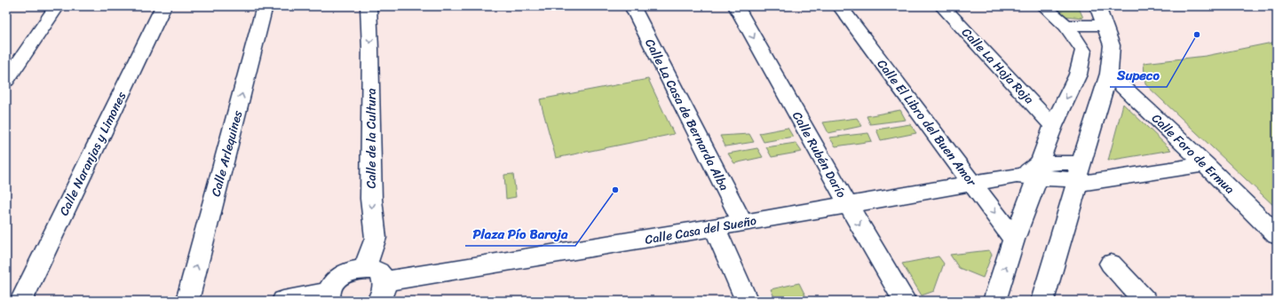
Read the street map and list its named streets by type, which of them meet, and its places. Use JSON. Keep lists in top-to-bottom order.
{
  "streets": {
    "street": [
      "Calle La Hoja Roja",
      "Calle La Casa de Bernarda Alba",
      "Calle El Libro del Buen Amor",
      "Calle de la Cultura",
      "Calle Naranjas y Limones",
      "Calle Arlequines",
      "Calle Foro de Ermua",
      "Calle Rubén Darío",
      "Calle Casa del Sueño"
    ]
  },
  "crossings": [
    ["Calle La Casa de Bernarda Alba", "Calle Casa del Sueño"],
    ["Calle El Libro del Buen Amor", "Calle Casa del Sueño"],
    ["Calle Foro de Ermua", "Calle Casa del Sueño"],
    ["Calle Rubén Darío", "Calle Casa del Sueño"]
  ],
  "one_way": ["Calle de la Cultura", "Calle Arlequines", "Calle Rubén Darío"],
  "places": ["Supeco", "Plaza Pío Baroja"]
}
